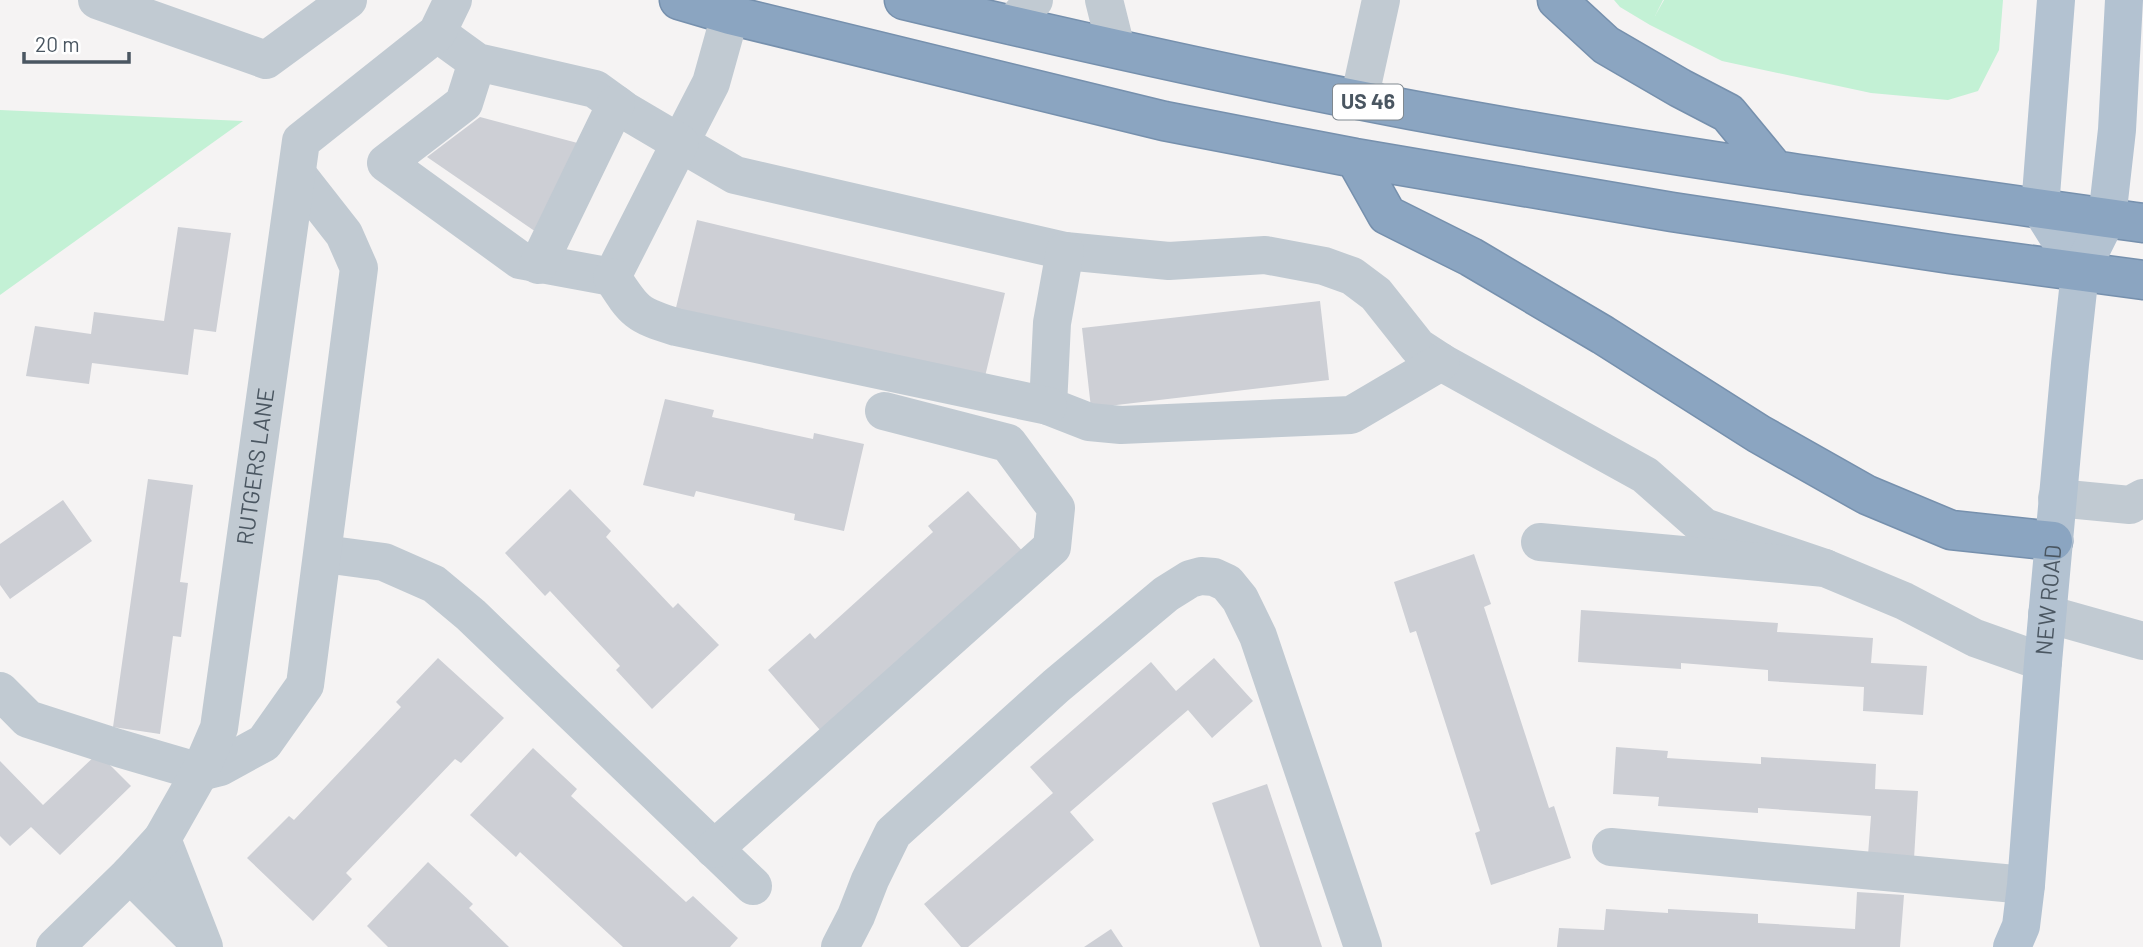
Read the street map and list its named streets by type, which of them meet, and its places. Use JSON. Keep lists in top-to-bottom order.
{
  "streets": {
    "highway": ["US 46"],
    "main road": ["NEW ROAD"],
    "street": ["RUTGERS LANE"]
  },
  "crossings": [
    ["US 46", "NEW ROAD"]
  ],
  "scale_bar": "20 m"
}
